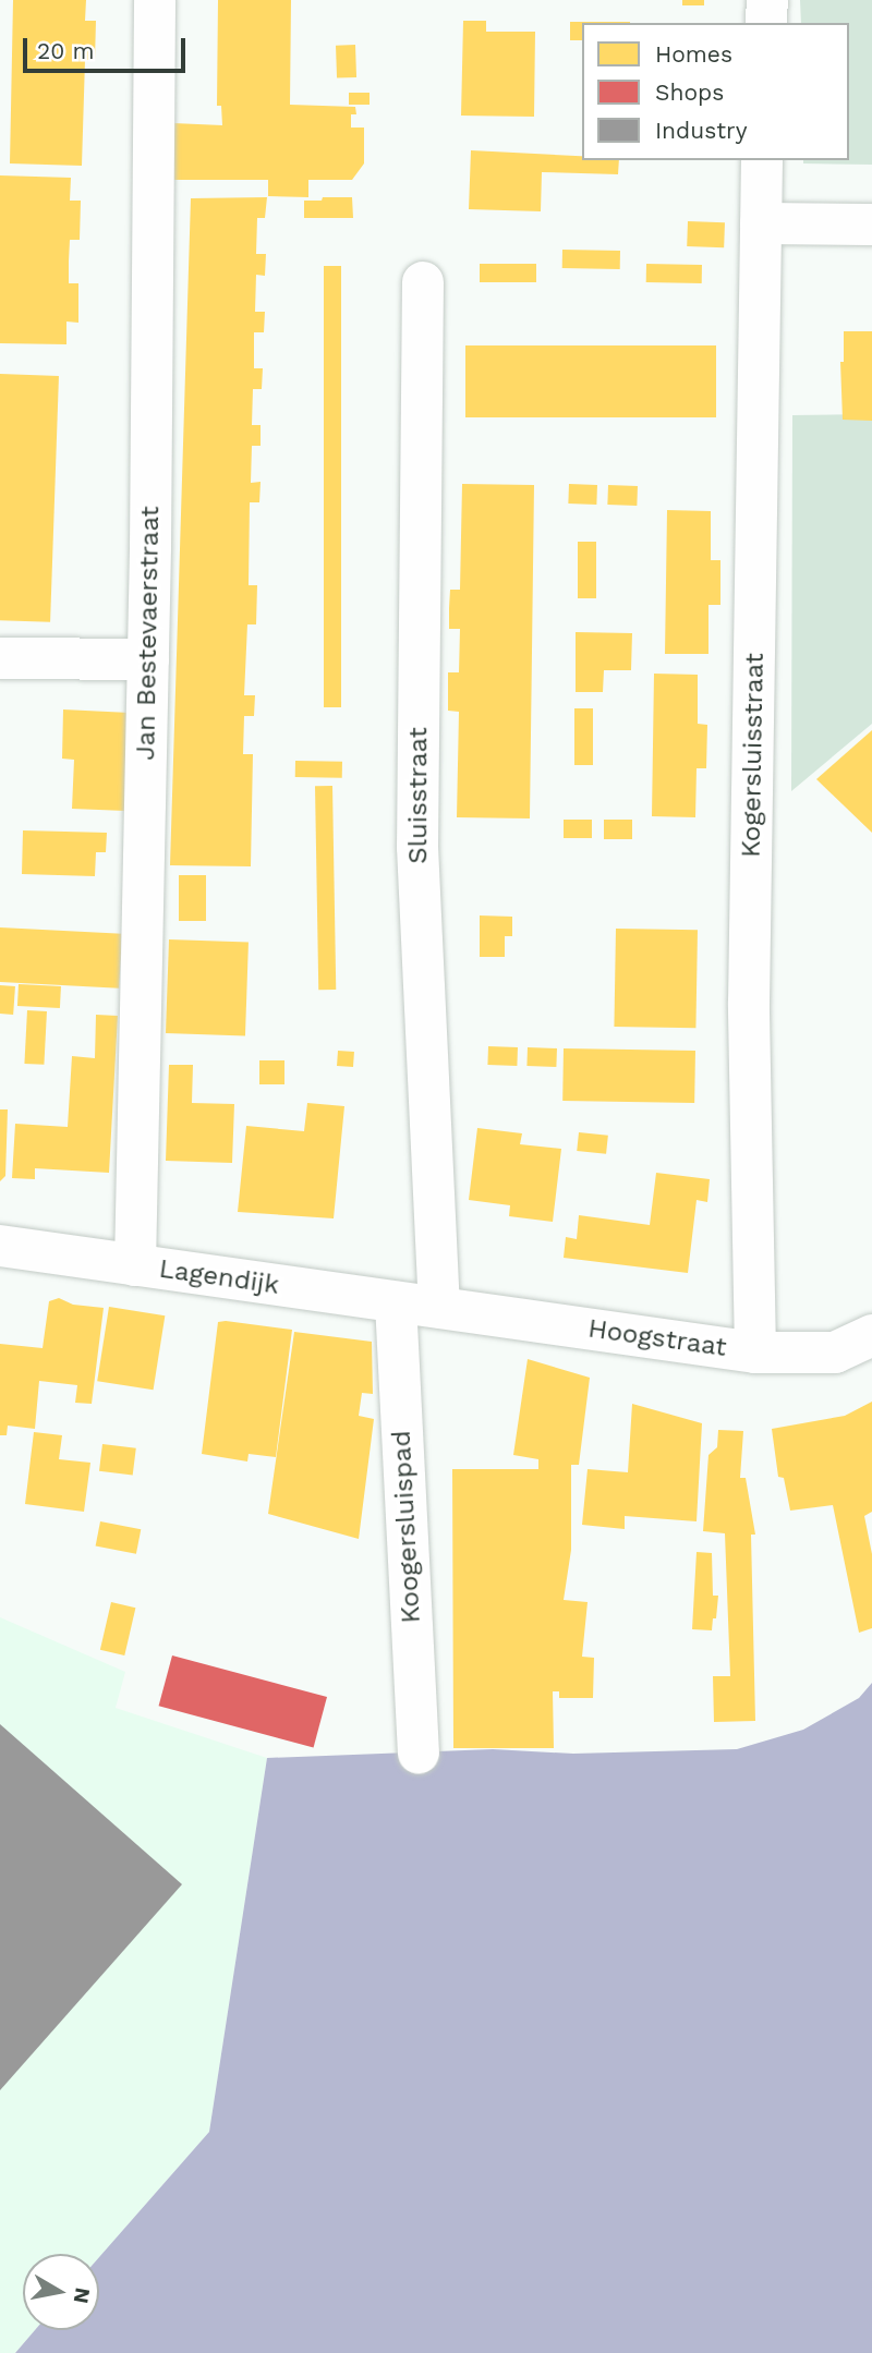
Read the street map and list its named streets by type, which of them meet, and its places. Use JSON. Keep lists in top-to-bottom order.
{
  "streets": {
    "street": [
      "Jan Bestevaerstraat",
      "Kogersluisstraat",
      "Sluisstraat",
      "Lagendijk",
      "Hoogstraat",
      "Koogersluispad"
    ]
  },
  "crossings": [
    ["Jan Bestevaerstraat", "Lagendijk"],
    ["Kogersluisstraat", "Hoogstraat"],
    ["Sluisstraat", "Lagendijk"],
    ["Sluisstraat", "Hoogstraat"],
    ["Lagendijk", "Hoogstraat"],
    ["Lagendijk", "Koogersluispad"]
  ],
  "legend": ["Homes", "Shops", "Industry"],
  "scale_bar": "20 m",
  "north": "right"
}
